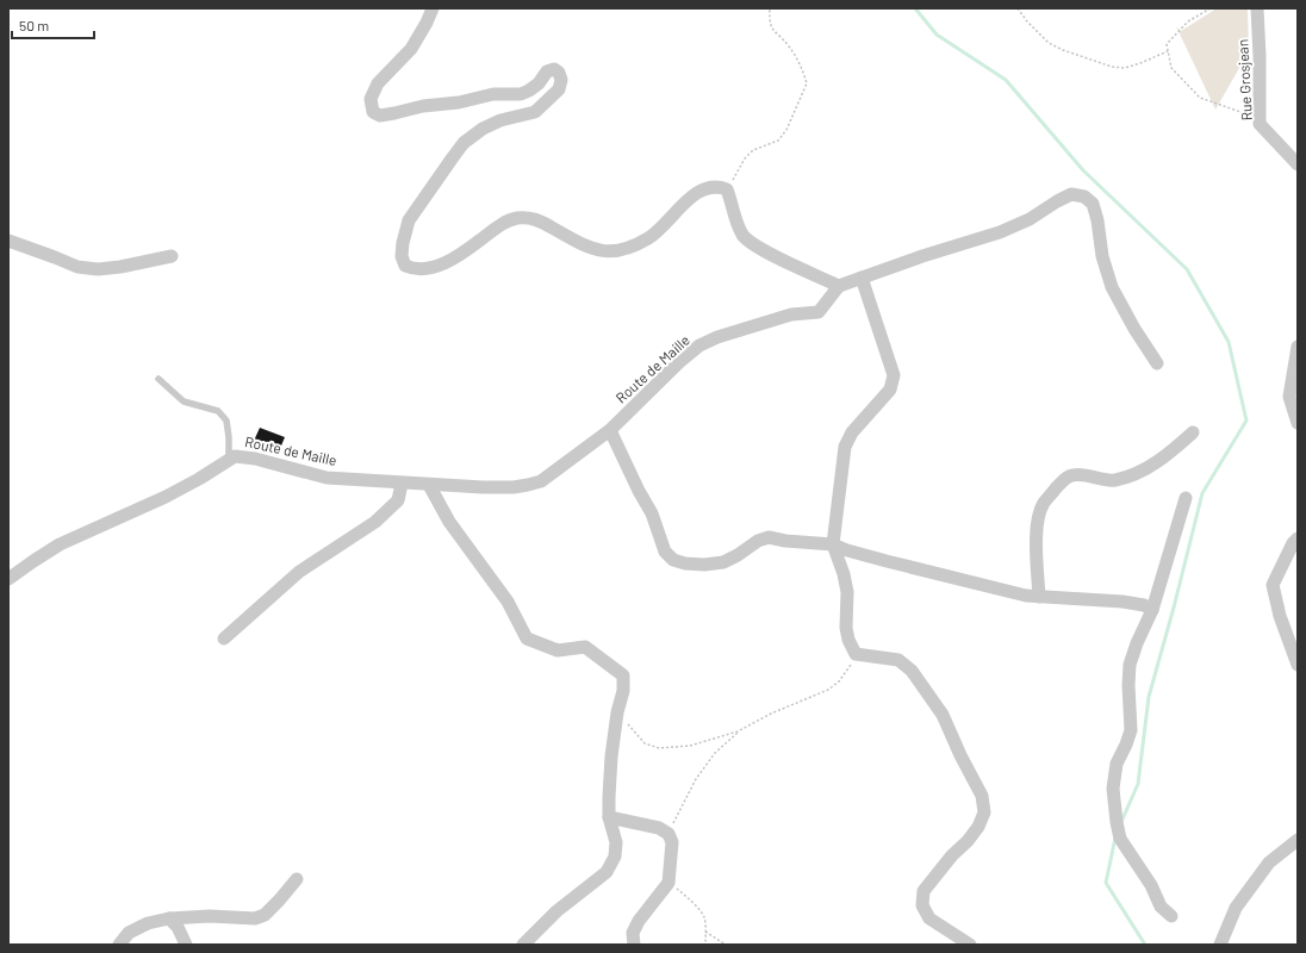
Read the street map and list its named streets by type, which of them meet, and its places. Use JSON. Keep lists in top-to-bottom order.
{
  "streets": {
    "street": ["Rue Grosjean", "Route de Maille"]
  },
  "scale_bar": "50 m"
}
